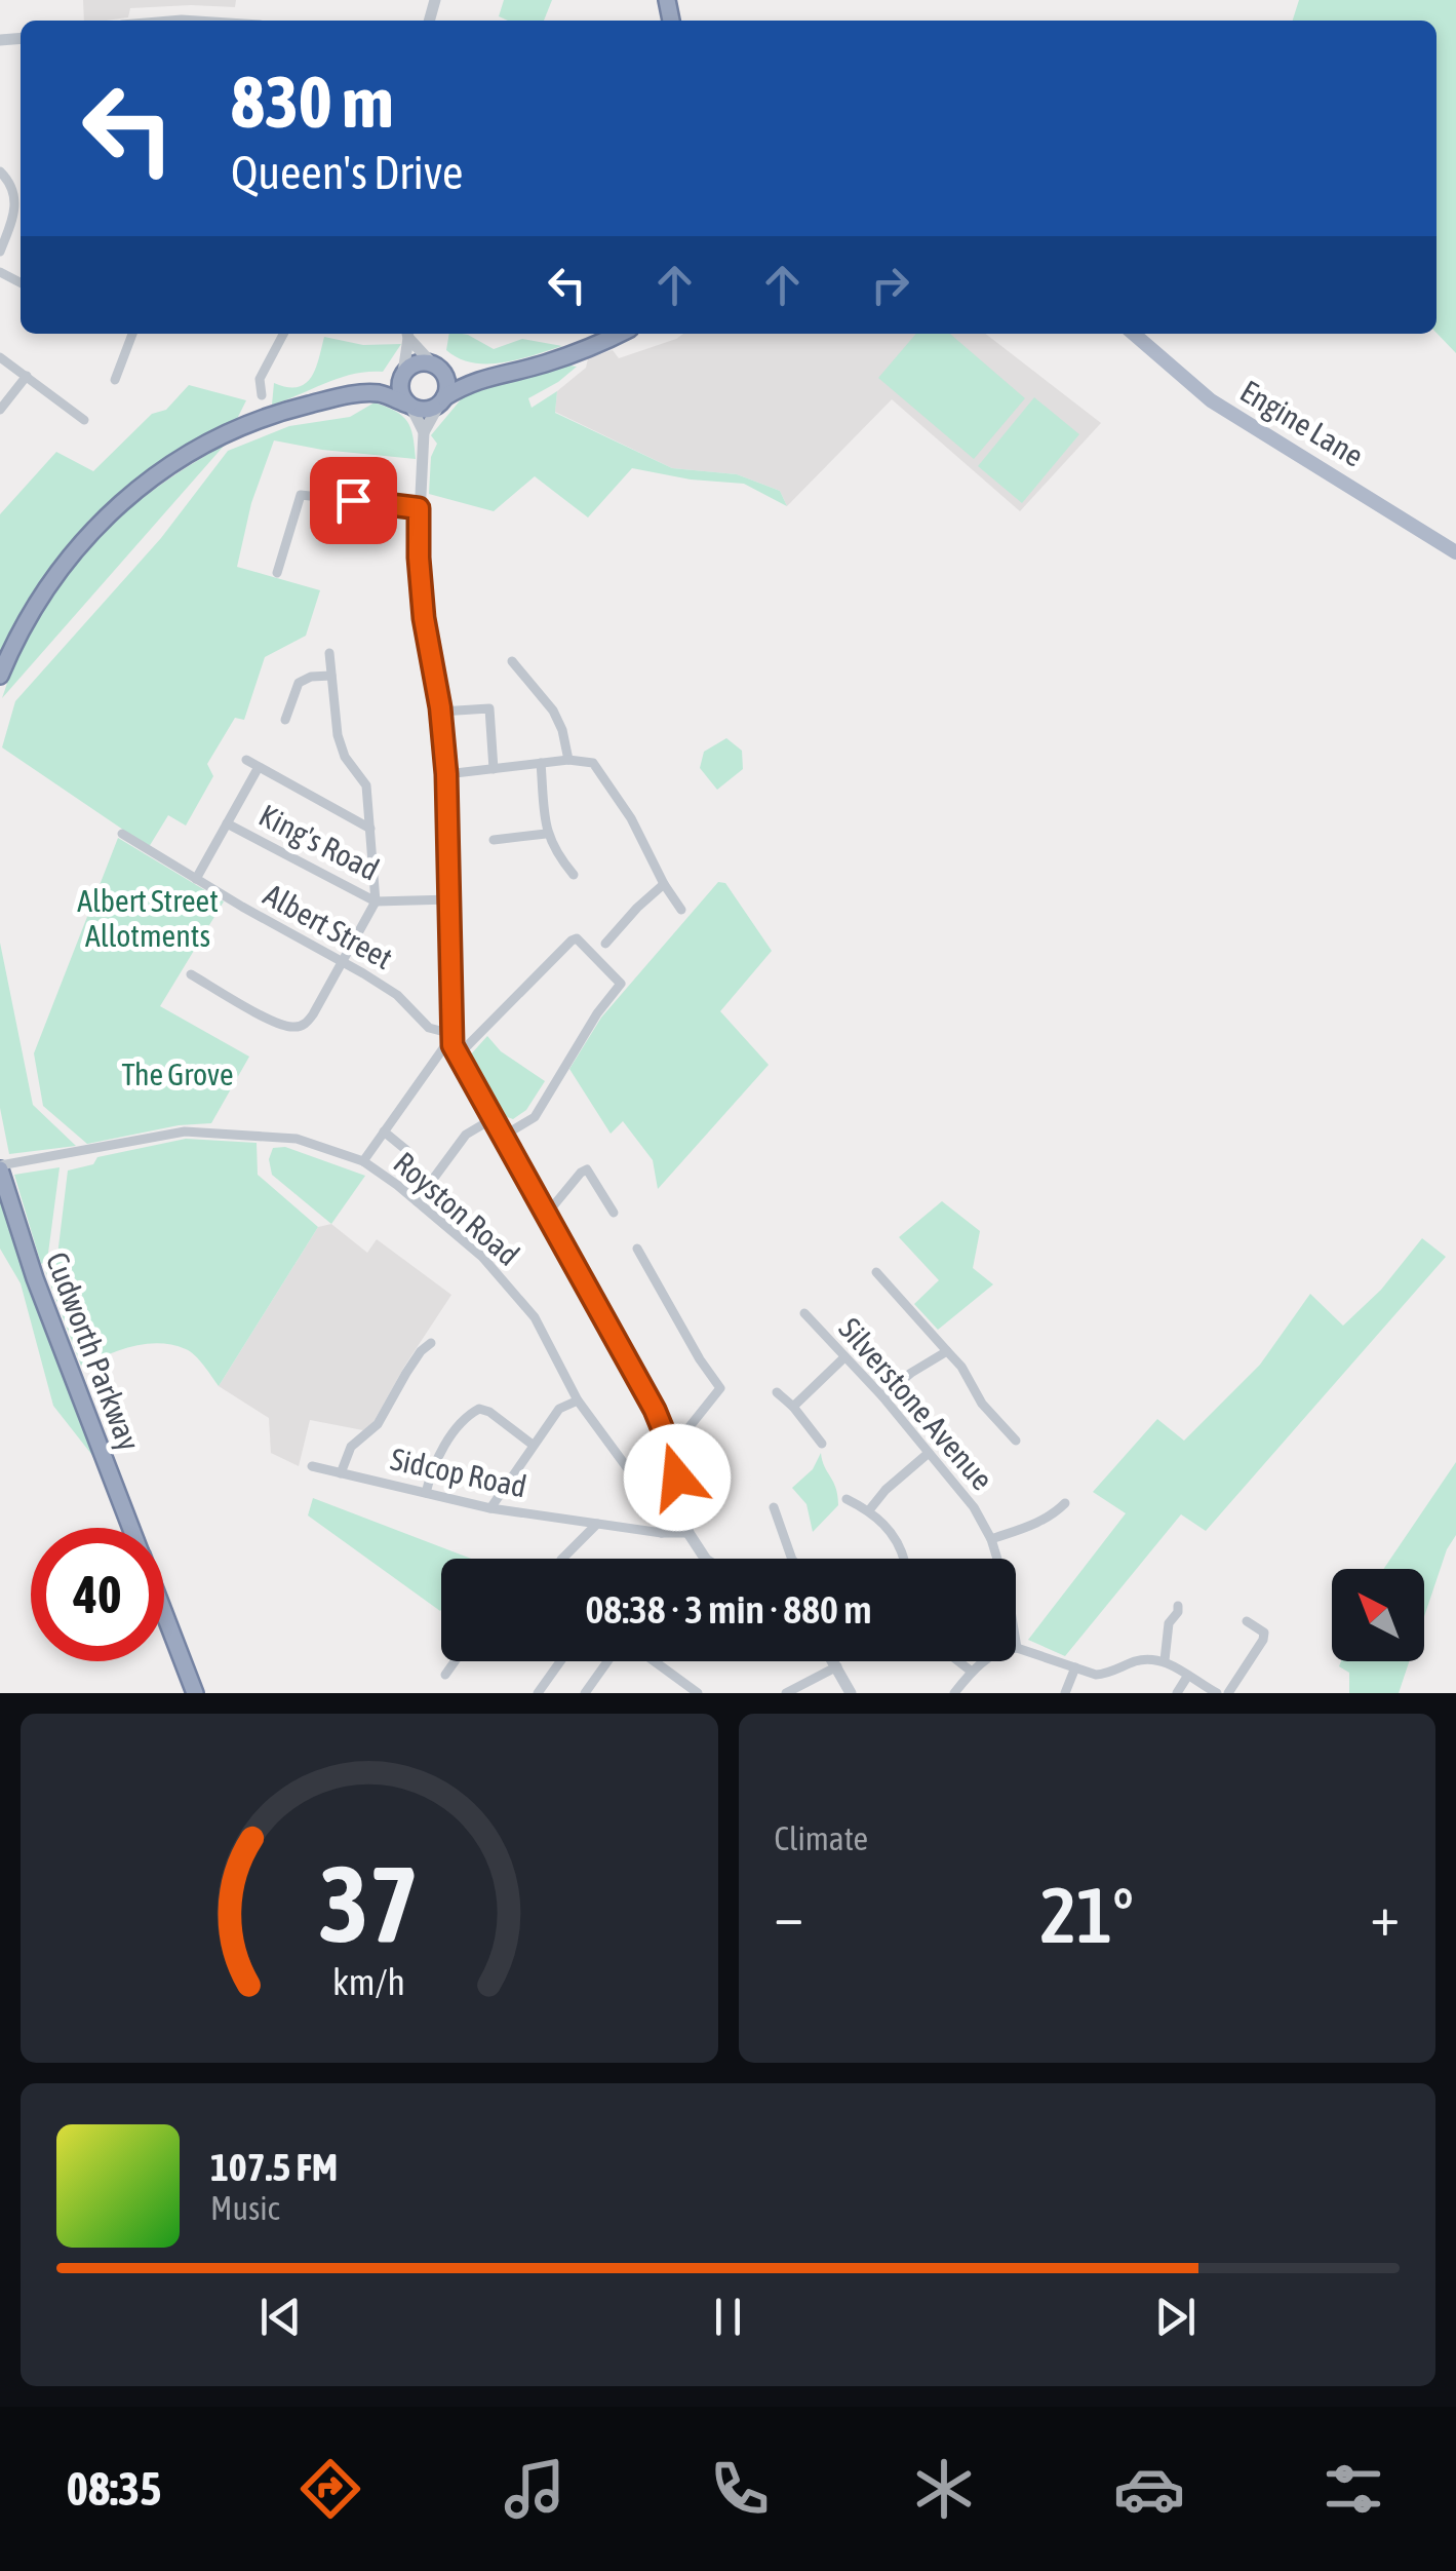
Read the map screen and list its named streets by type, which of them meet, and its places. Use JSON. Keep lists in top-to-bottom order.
{
  "streets": {
    "highway": ["Cudworth Parkway"],
    "main road": ["Engine Lane"],
    "street": [
      "King's Road",
      "Albert Street",
      "Royston Road",
      "Silverstone Avenue",
      "Sidcop Road"
    ]
  },
  "crossings": [
    ["Royston Road", "Cudworth Parkway"],
    ["Royston Road", "Sidcop Road"]
  ],
  "parks": ["Albert Street Allotments", "The Grove"],
  "north": "top left",
  "page": {
    "turn": ["830 m", "Queen's Drive"],
    "limit": "40",
    "trip": "08:38 · 3 min · 880 m",
    "tile": "Climate",
    "heat": ["−", "21°", "+"],
    "song": ["107.5 FM", "Music"],
    "tabs": "08:35",
    "gauge": ["37", "km/h"]
  }
}
